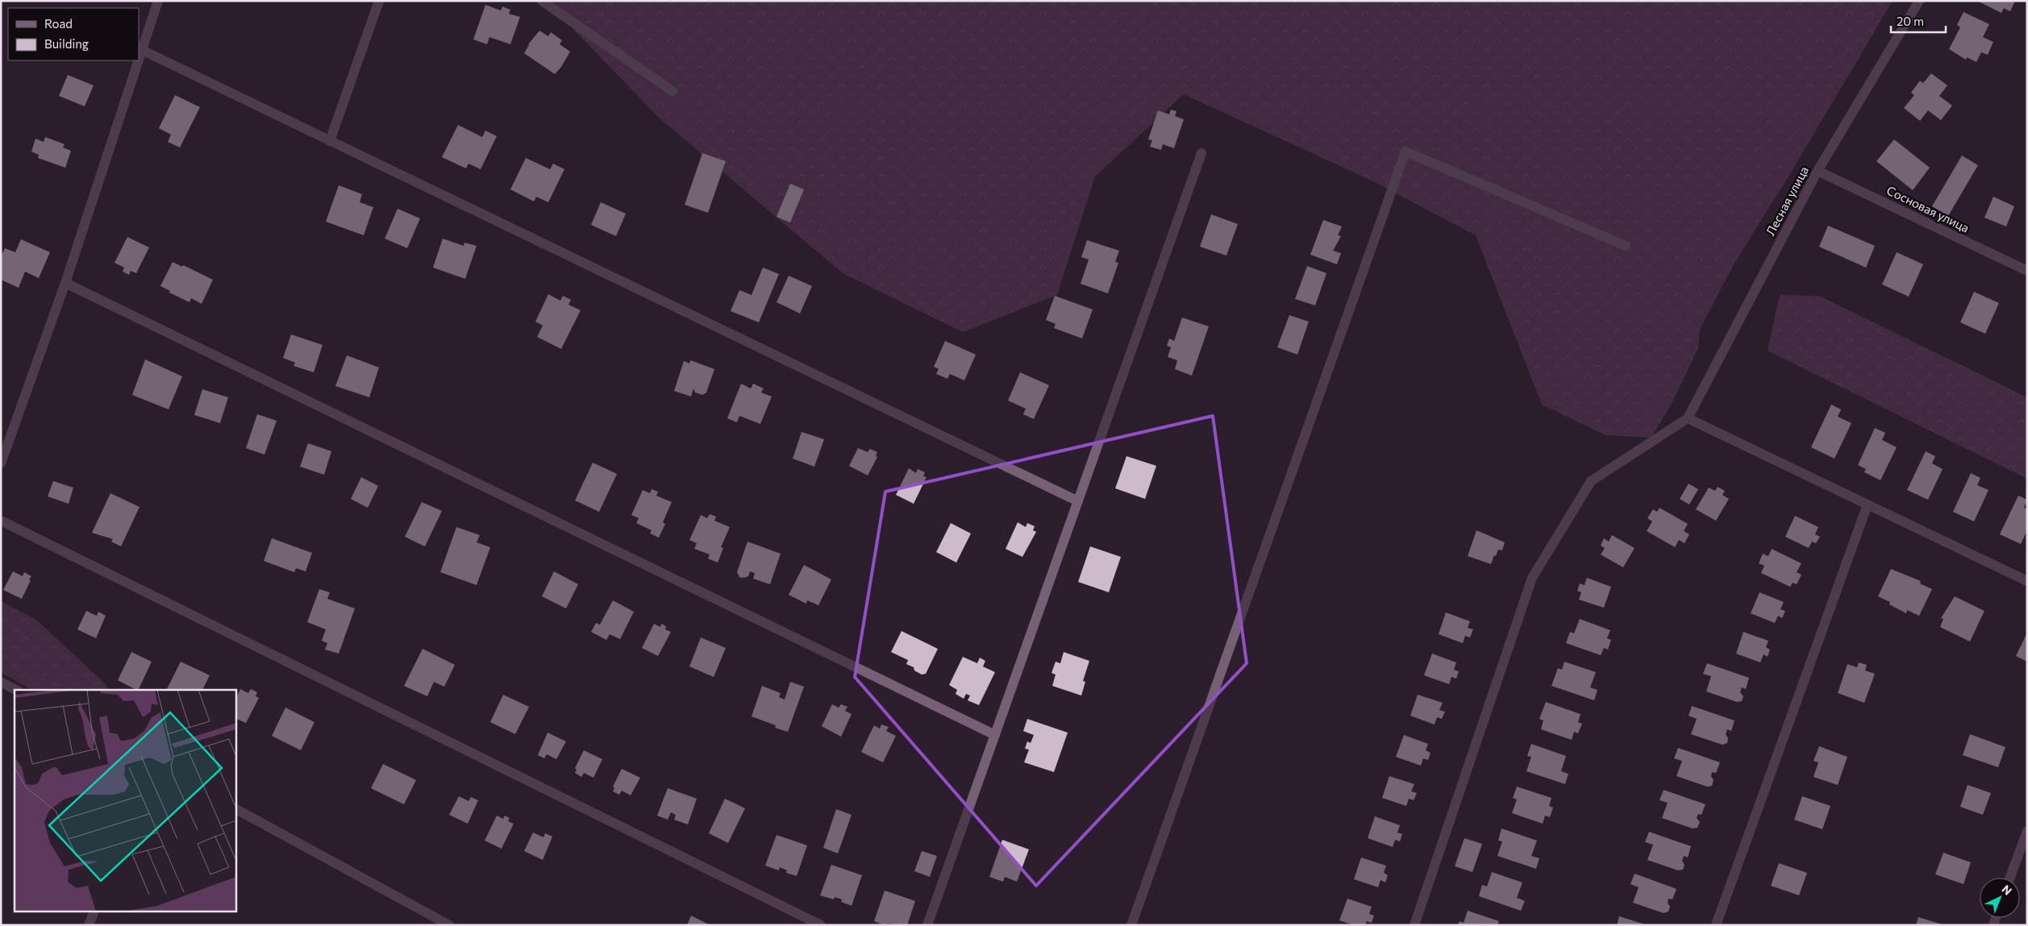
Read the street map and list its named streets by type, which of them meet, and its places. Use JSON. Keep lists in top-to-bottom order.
{
  "streets": {
    "street": ["Лесная улица", "Сосновая улица"]
  },
  "crossings": [
    ["Лесная улица", "Сосновая улица"]
  ],
  "legend": ["Road", "Building"],
  "scale_bar": "20 m",
  "north": "top right"
}
